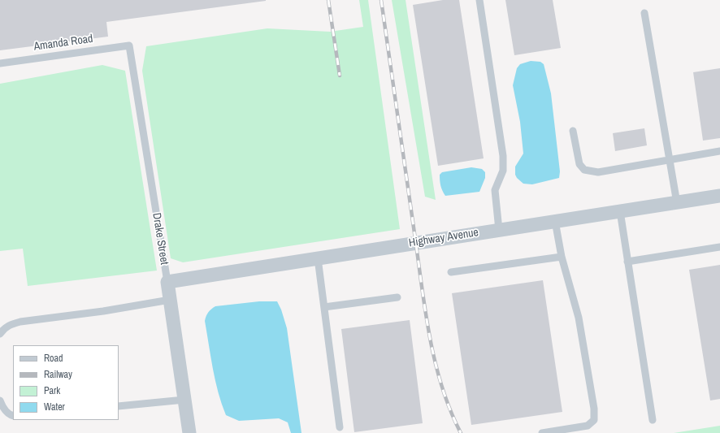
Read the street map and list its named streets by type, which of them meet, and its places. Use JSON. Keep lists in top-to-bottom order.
{
  "streets": {
    "street": ["Highway Avenue", "Drake Street"],
    "lane": ["Amanda Road"]
  },
  "crossings": [
    ["Amanda Road", "Drake Street"],
    ["Highway Avenue", "Drake Street"]
  ],
  "legend": [
    "Road",
    "Railway",
    "Park",
    "Water"
  ]
}
